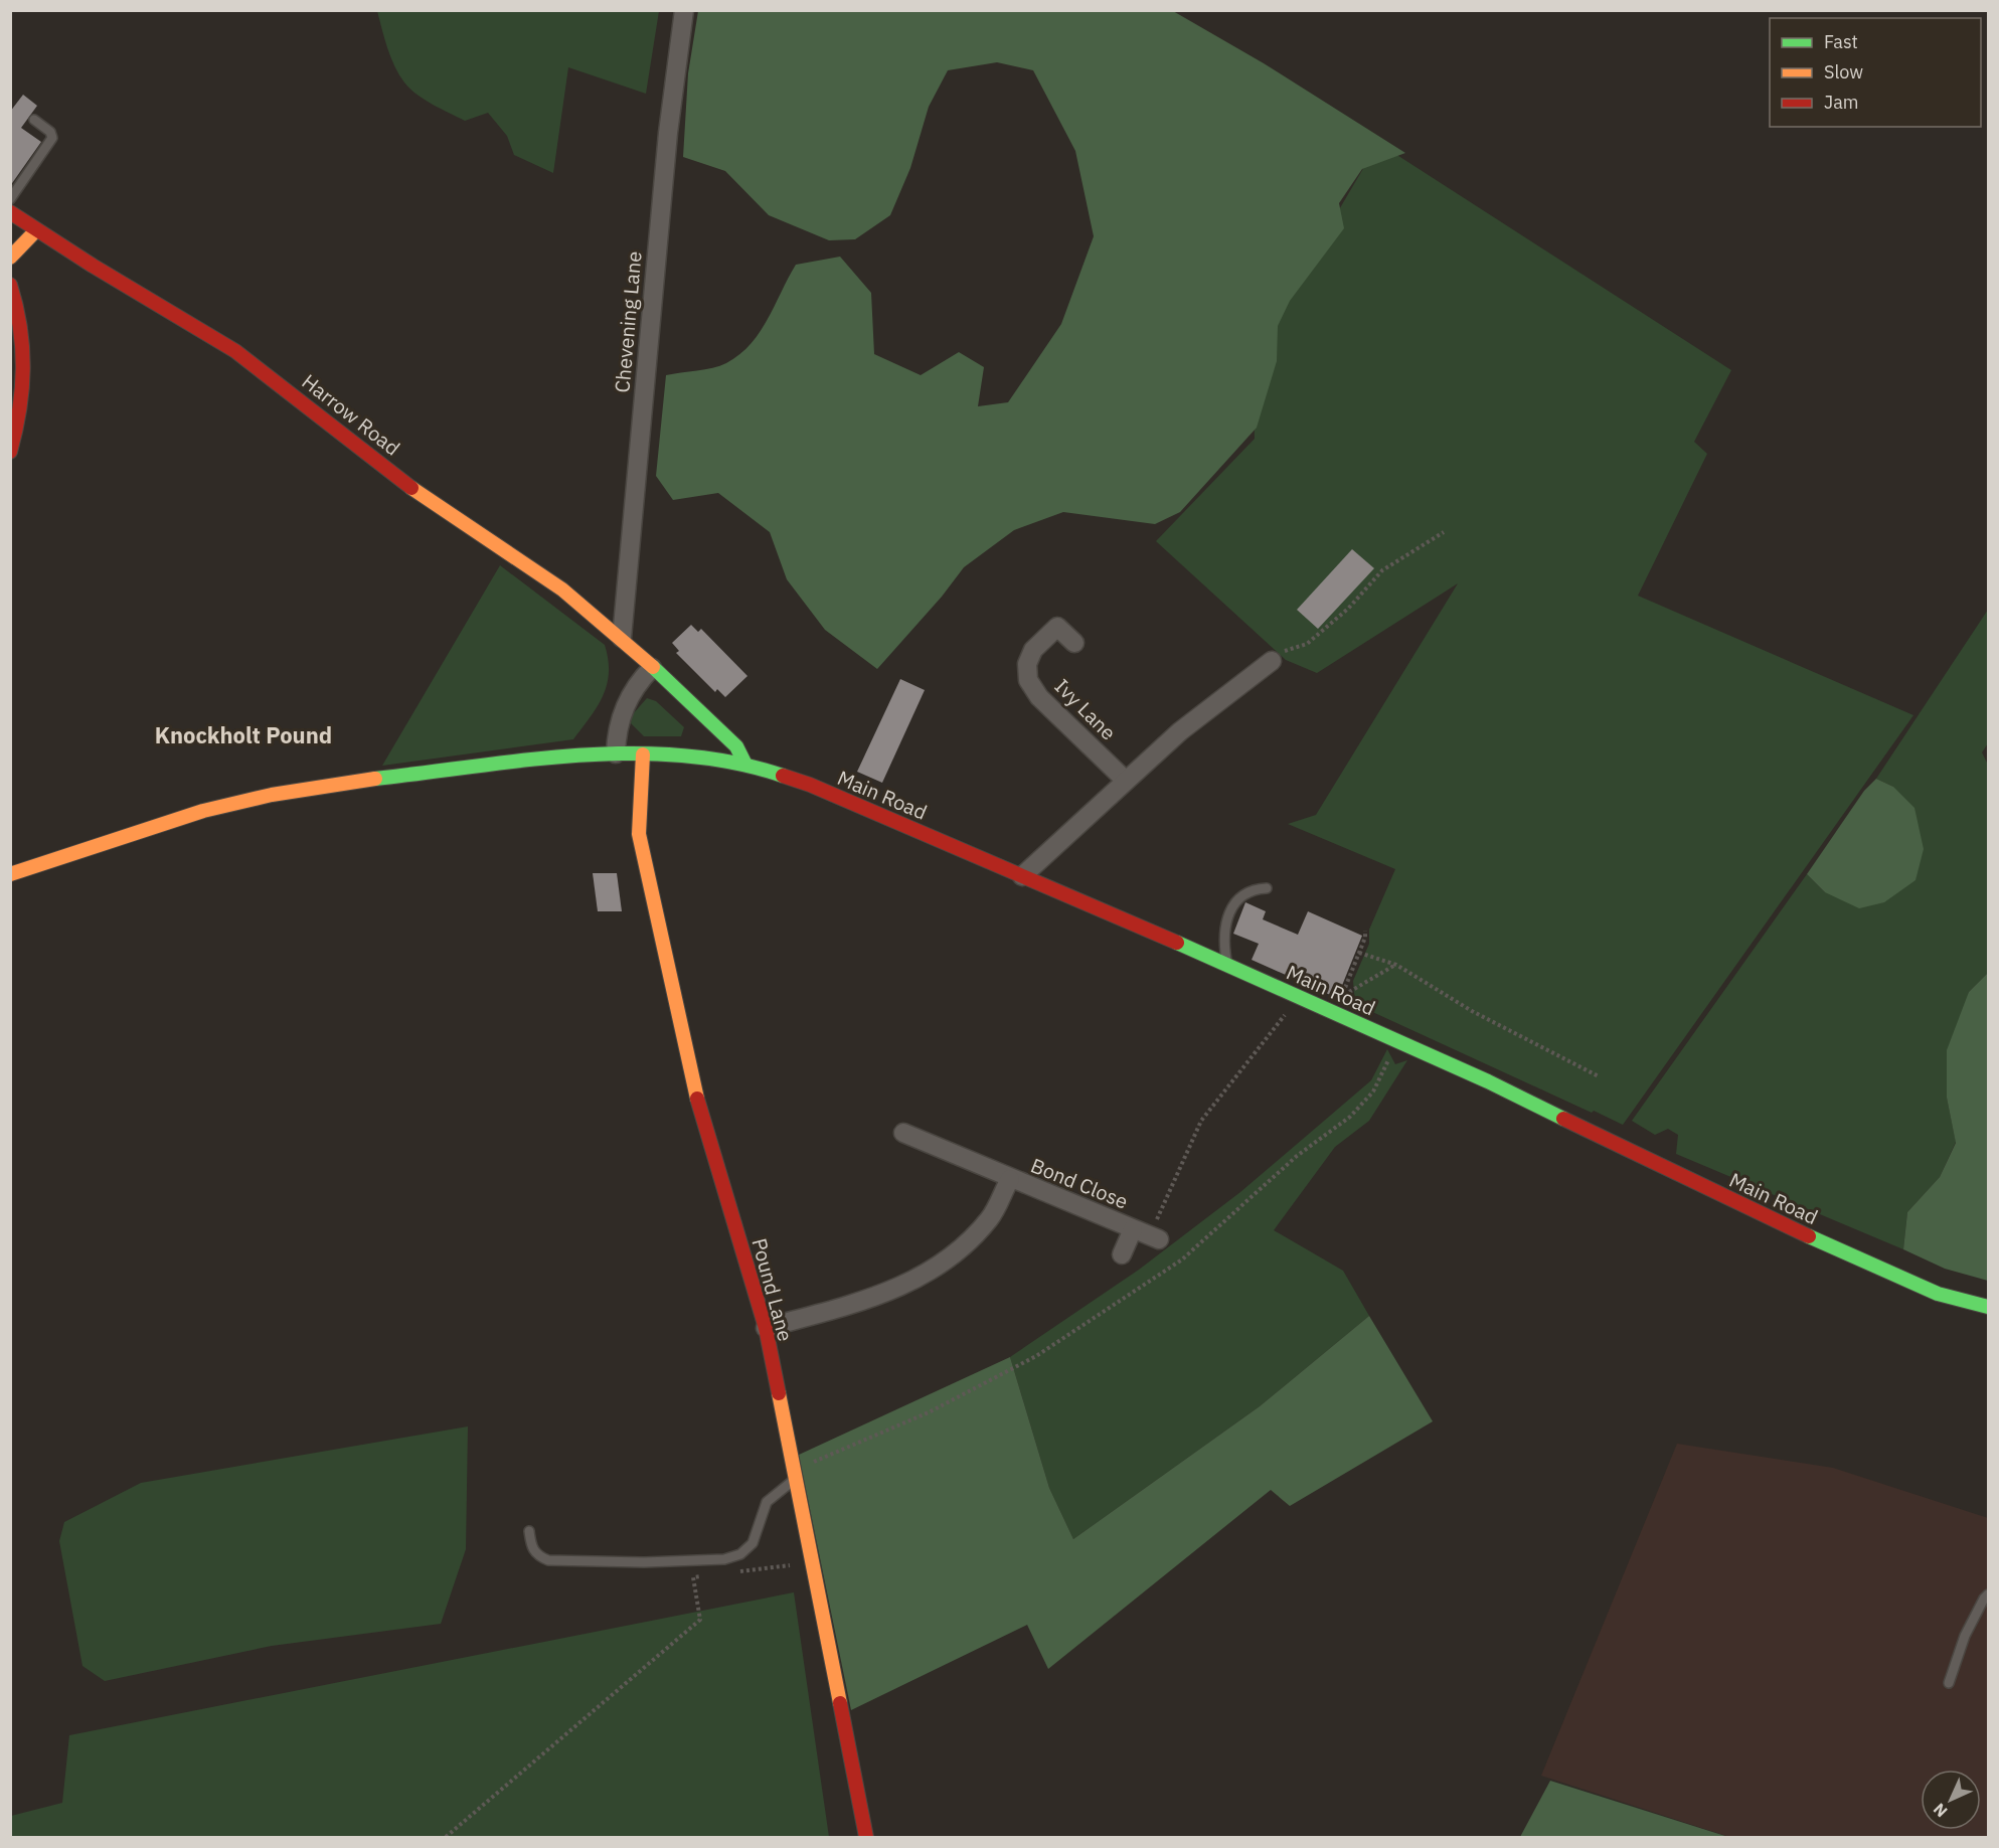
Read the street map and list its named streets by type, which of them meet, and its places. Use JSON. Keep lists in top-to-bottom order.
{
  "streets": {
    "street": [
      "Chevening Lane",
      "Harrow Road",
      "Ivy Lane",
      "Main Road",
      "Bond Close",
      "Pound Lane"
    ]
  },
  "crossings": [
    ["Chevening Lane", "Harrow Road"],
    ["Harrow Road", "Main Road"],
    ["Main Road", "Pound Lane"],
    ["Bond Close", "Pound Lane"]
  ],
  "districts": ["Knockholt Pound"],
  "legend": ["Fast", "Slow", "Jam"],
  "north": "bottom left"
}
